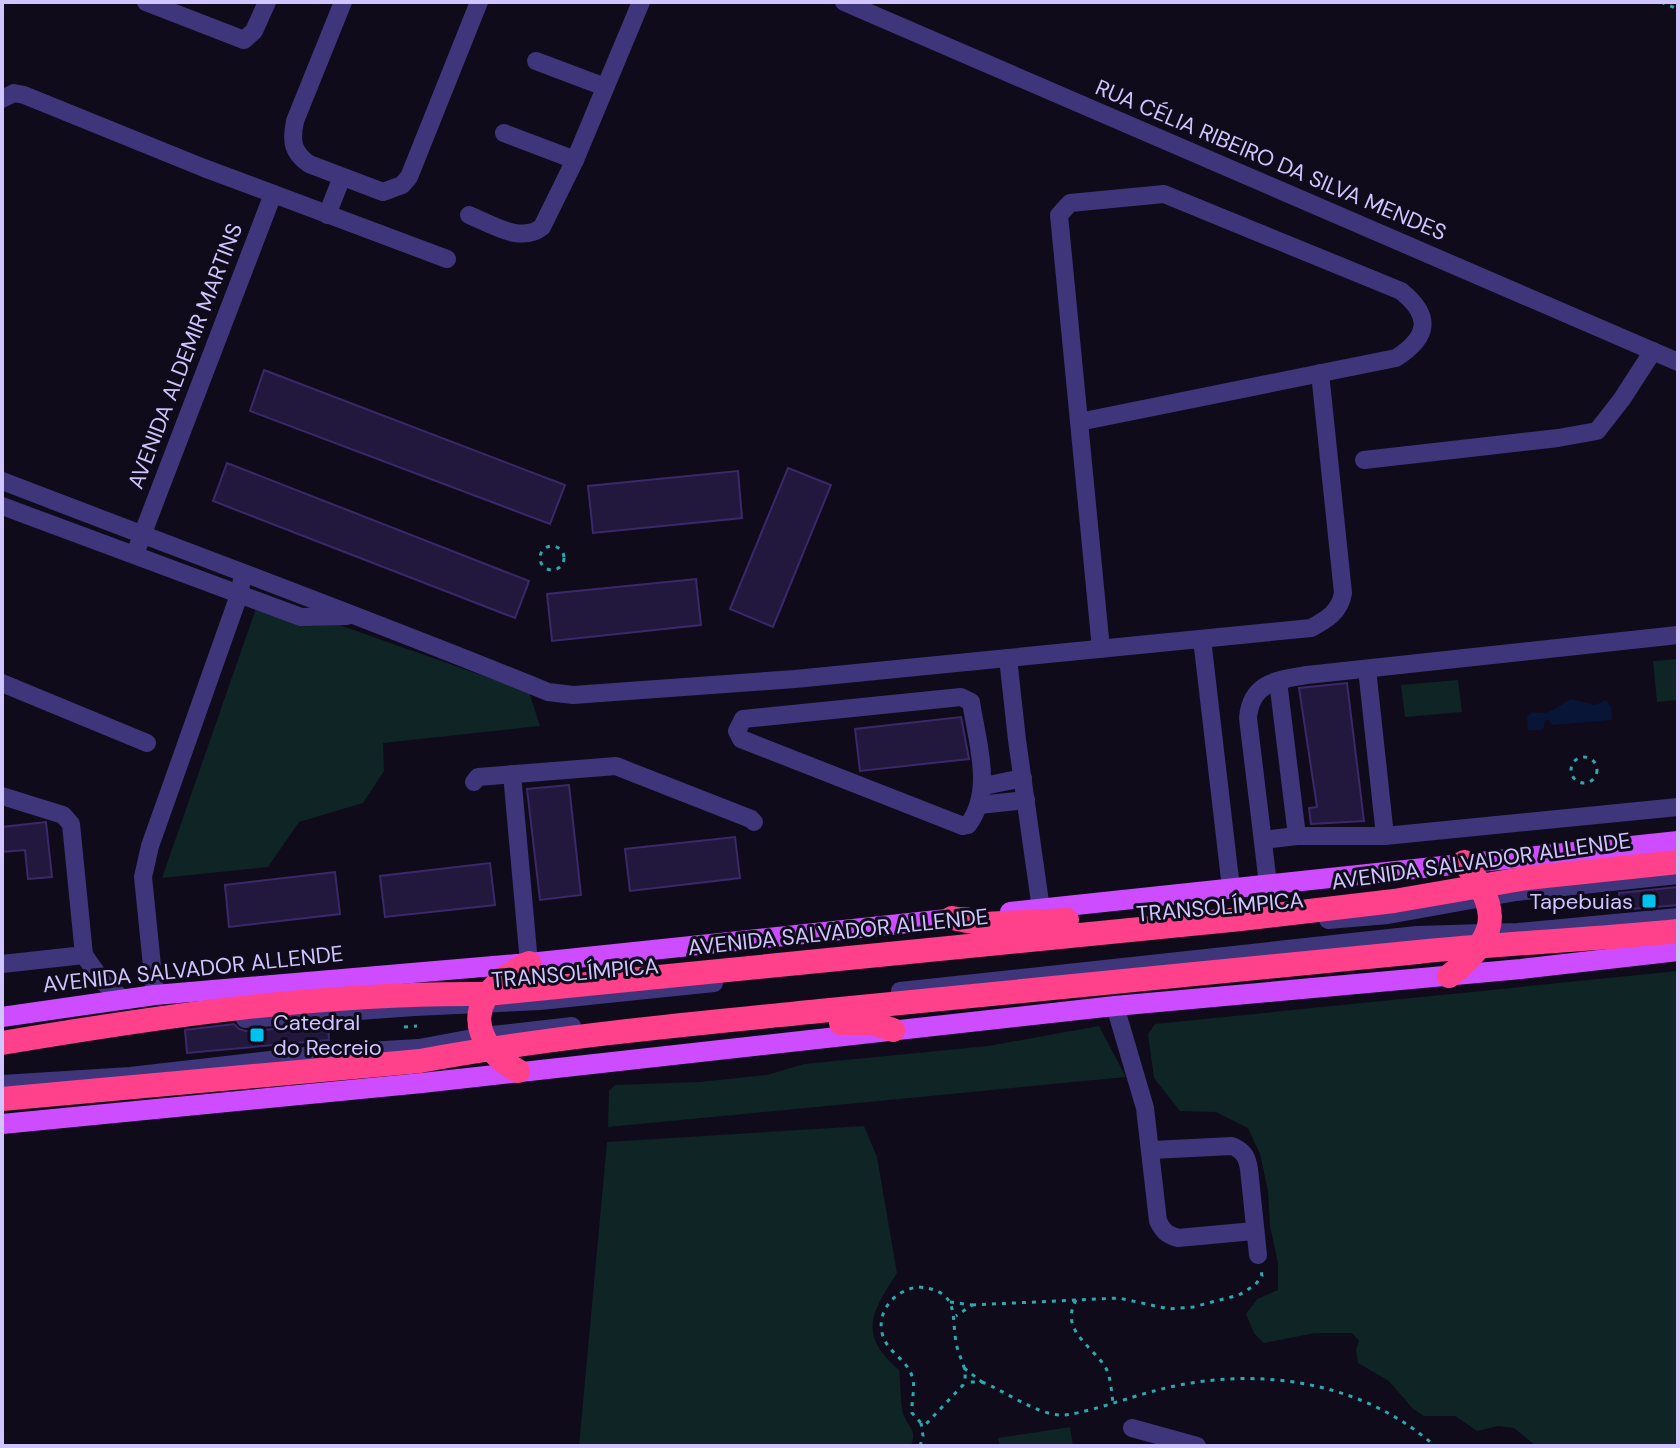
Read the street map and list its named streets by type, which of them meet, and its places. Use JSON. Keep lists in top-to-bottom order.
{
  "streets": {
    "highway": ["AVENIDA SALVADOR ALLENDE"],
    "street": ["RUA CÉLIA RIBEIRO DA SILVA MENDES", "AVENIDA ALDEMIR MARTINS", "TRANSOLÍMPICA"]
  },
  "crossings": [
    ["AVENIDA SALVADOR ALLENDE", "TRANSOLÍMPICA"]
  ],
  "places": {
    "transit": ["Tapebuias", "Catedral do Recreio"]
  }
}
